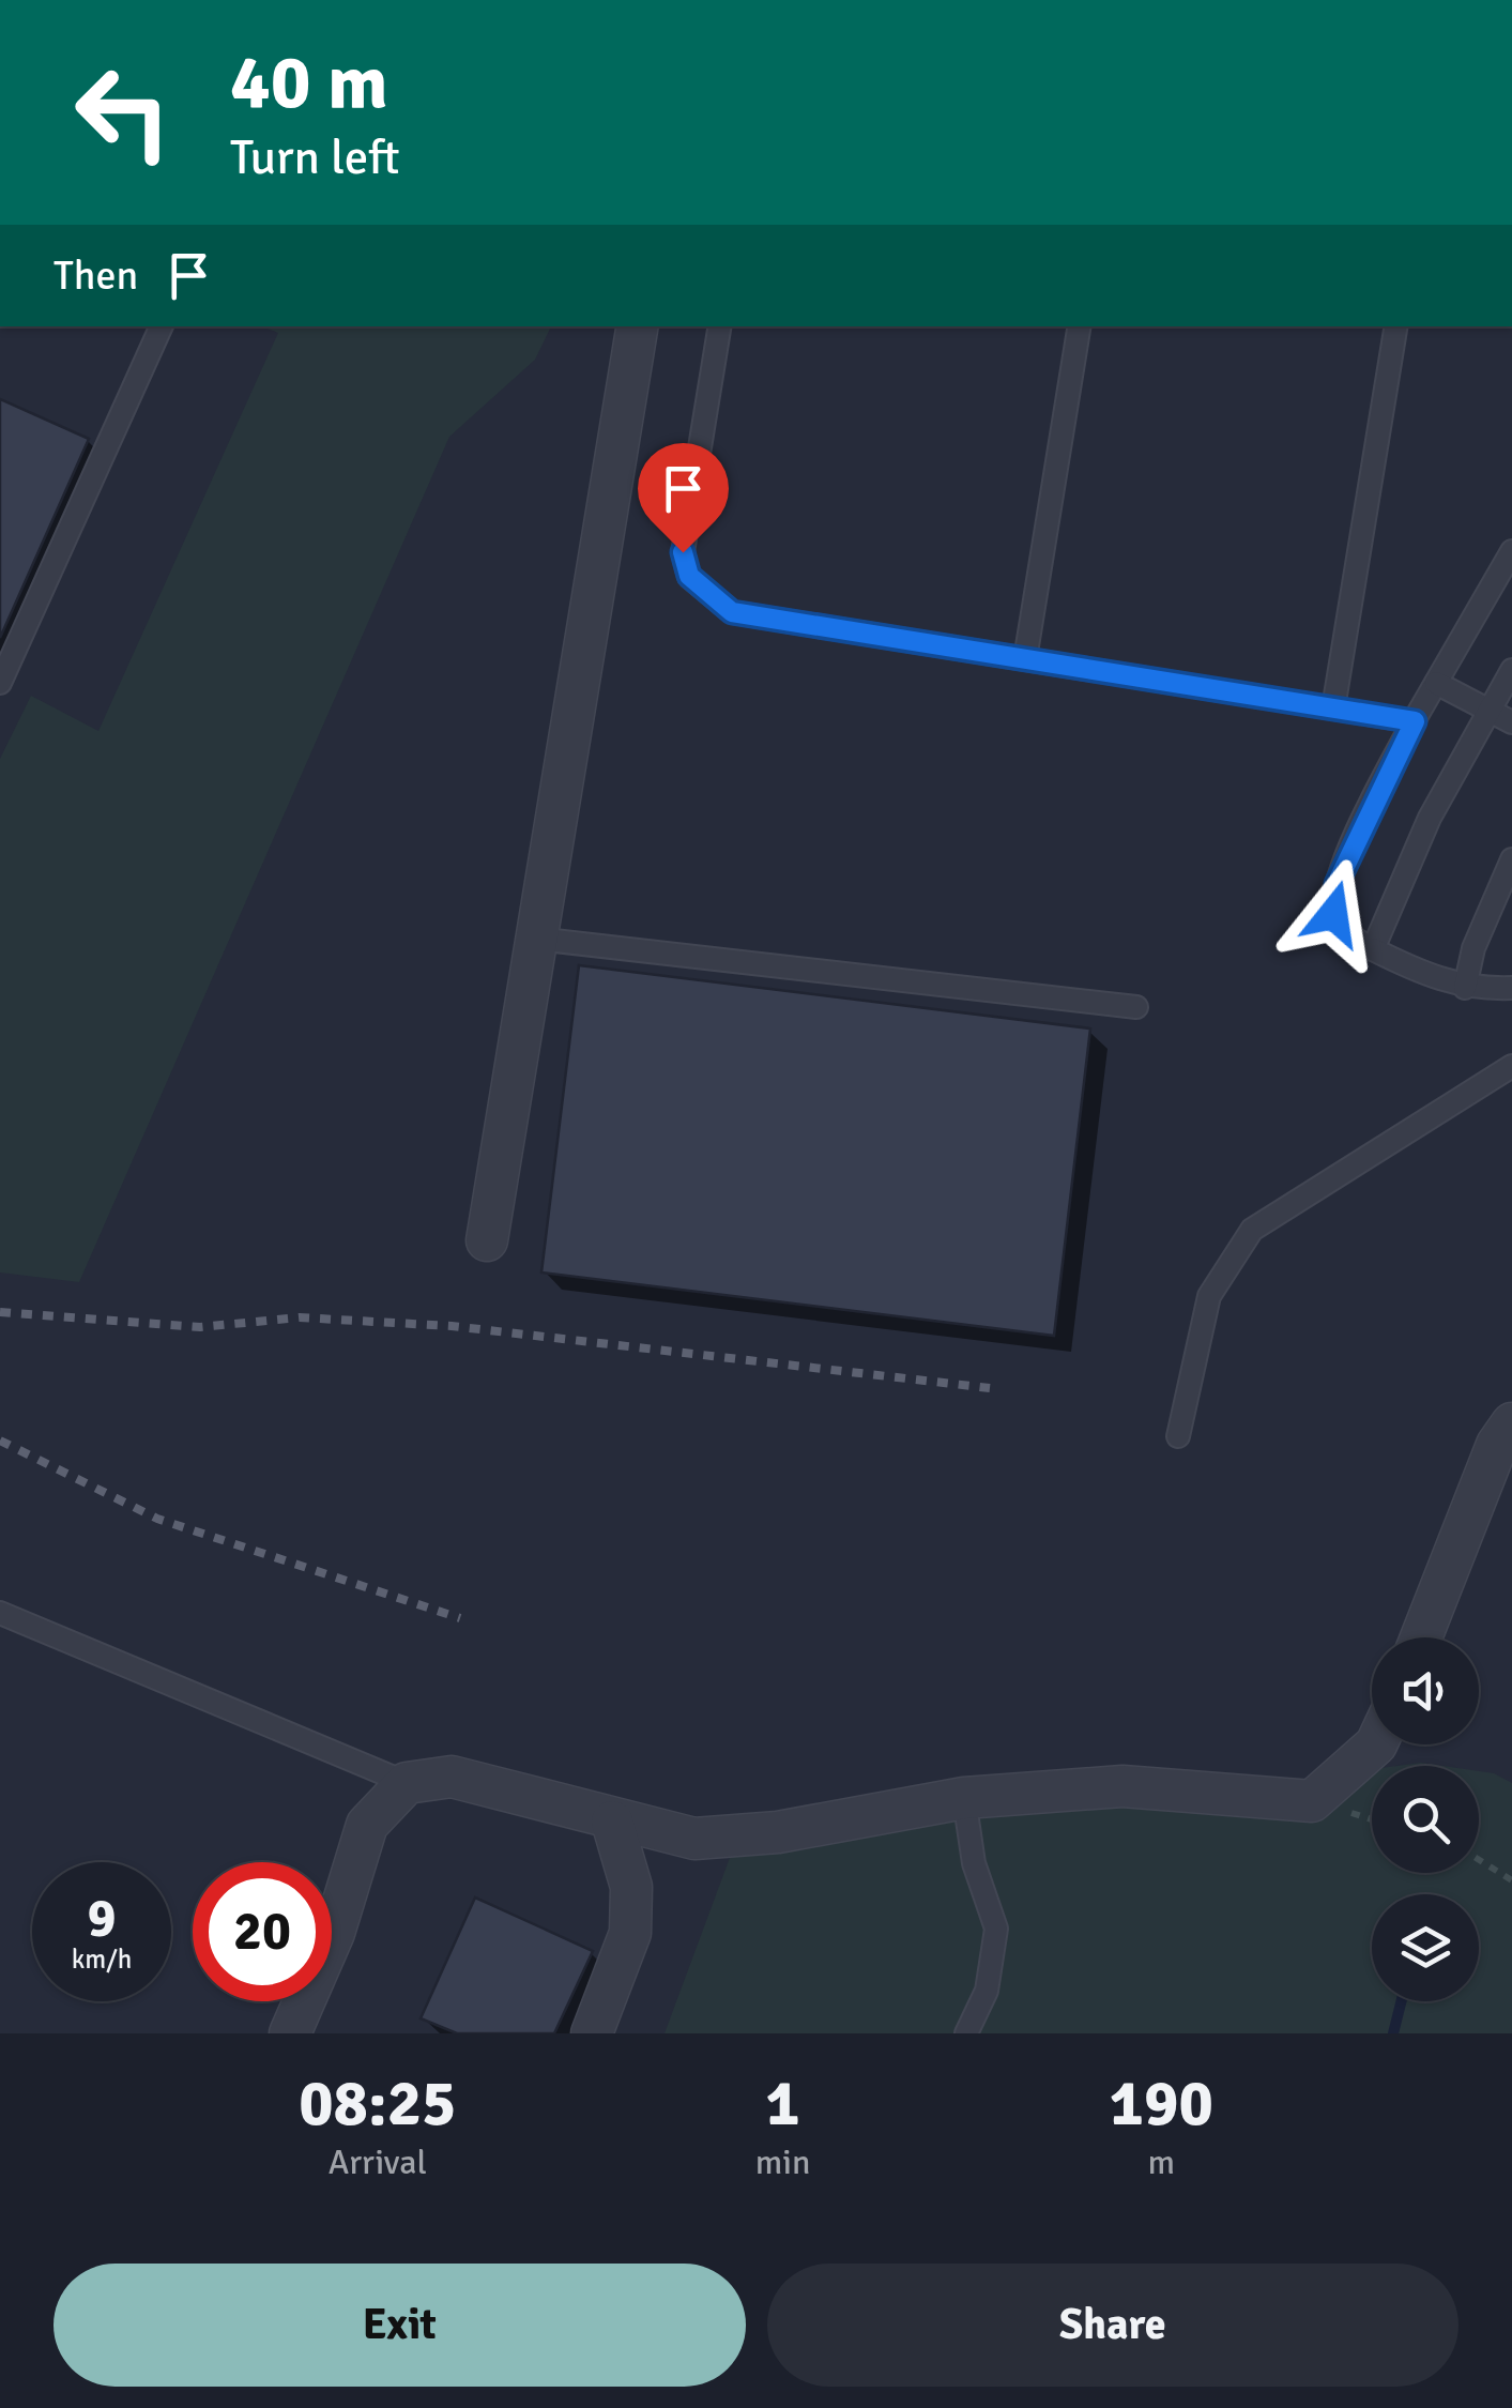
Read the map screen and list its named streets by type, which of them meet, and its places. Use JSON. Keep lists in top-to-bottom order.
{
  "page": {
    "turn": ["40 m", "Turn left"],
    "then": "Then",
    "speed": "9 km/h",
    "limit": "20",
    "eta": [
      "08:25",
      "Arrival",
      "1",
      "min",
      "190",
      "m"
    ],
    "buttons": ["Exit", "Share"]
  }
}
